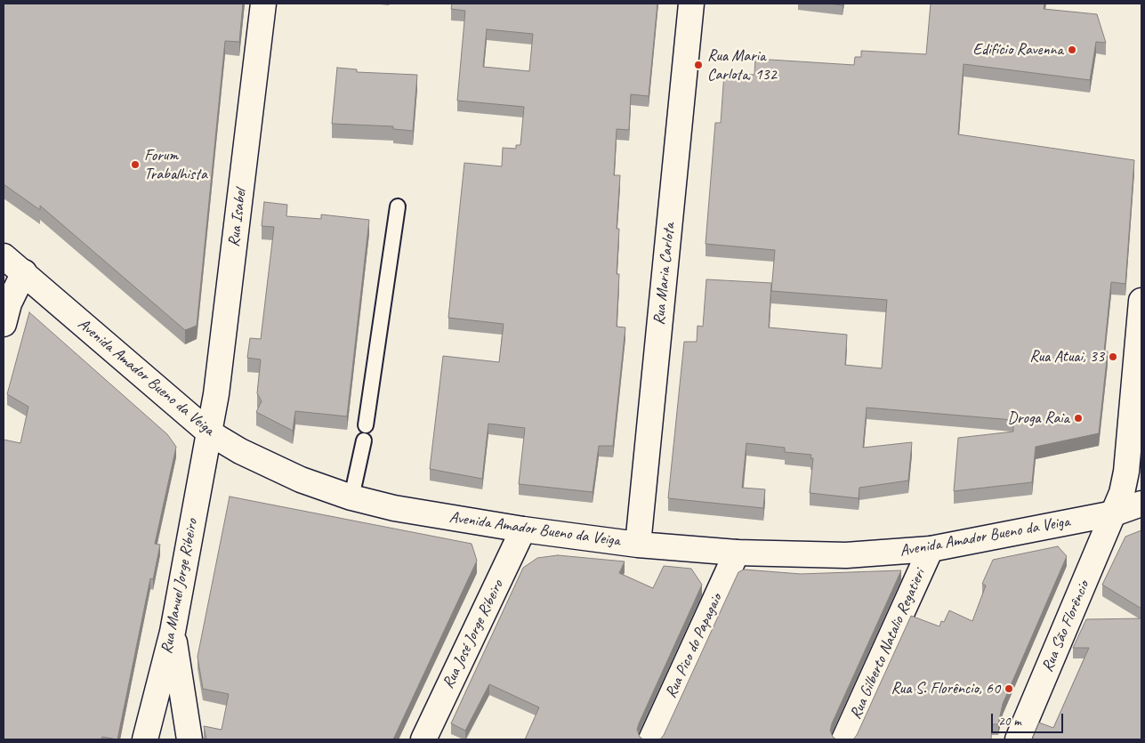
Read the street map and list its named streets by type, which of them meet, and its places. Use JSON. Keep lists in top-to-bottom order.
{
  "streets": {
    "street": [
      "Rua Isabel",
      "Rua Maria Carlota",
      "Avenida Amador Bueno da Veiga",
      "Rua Manuel Jorge Ribeiro",
      "Rua São Florêncio",
      "Rua José Jorge Ribeiro",
      "Rua Gilberto Natalio Regatieri",
      "Rua Pico do Papagaio"
    ]
  },
  "crossings": [
    ["Rua Isabel", "Avenida Amador Bueno da Veiga"],
    ["Rua Isabel", "Rua Manuel Jorge Ribeiro"],
    ["Rua Maria Carlota", "Avenida Amador Bueno da Veiga"],
    ["Avenida Amador Bueno da Veiga", "Rua Manuel Jorge Ribeiro"],
    ["Avenida Amador Bueno da Veiga", "Rua São Florêncio"],
    ["Avenida Amador Bueno da Veiga", "Rua José Jorge Ribeiro"],
    ["Avenida Amador Bueno da Veiga", "Rua Gilberto Natalio Regatieri"],
    ["Avenida Amador Bueno da Veiga", "Rua Pico do Papagaio"]
  ],
  "places": [
    "Edifício Ravenna",
    "Rua Maria Carlota, 132",
    "Forum Trabalhista",
    "Rua Atuai, 33",
    "Droga Raia",
    "Rua S. Florêncio, 60"
  ],
  "scale_bar": "20 m"
}
